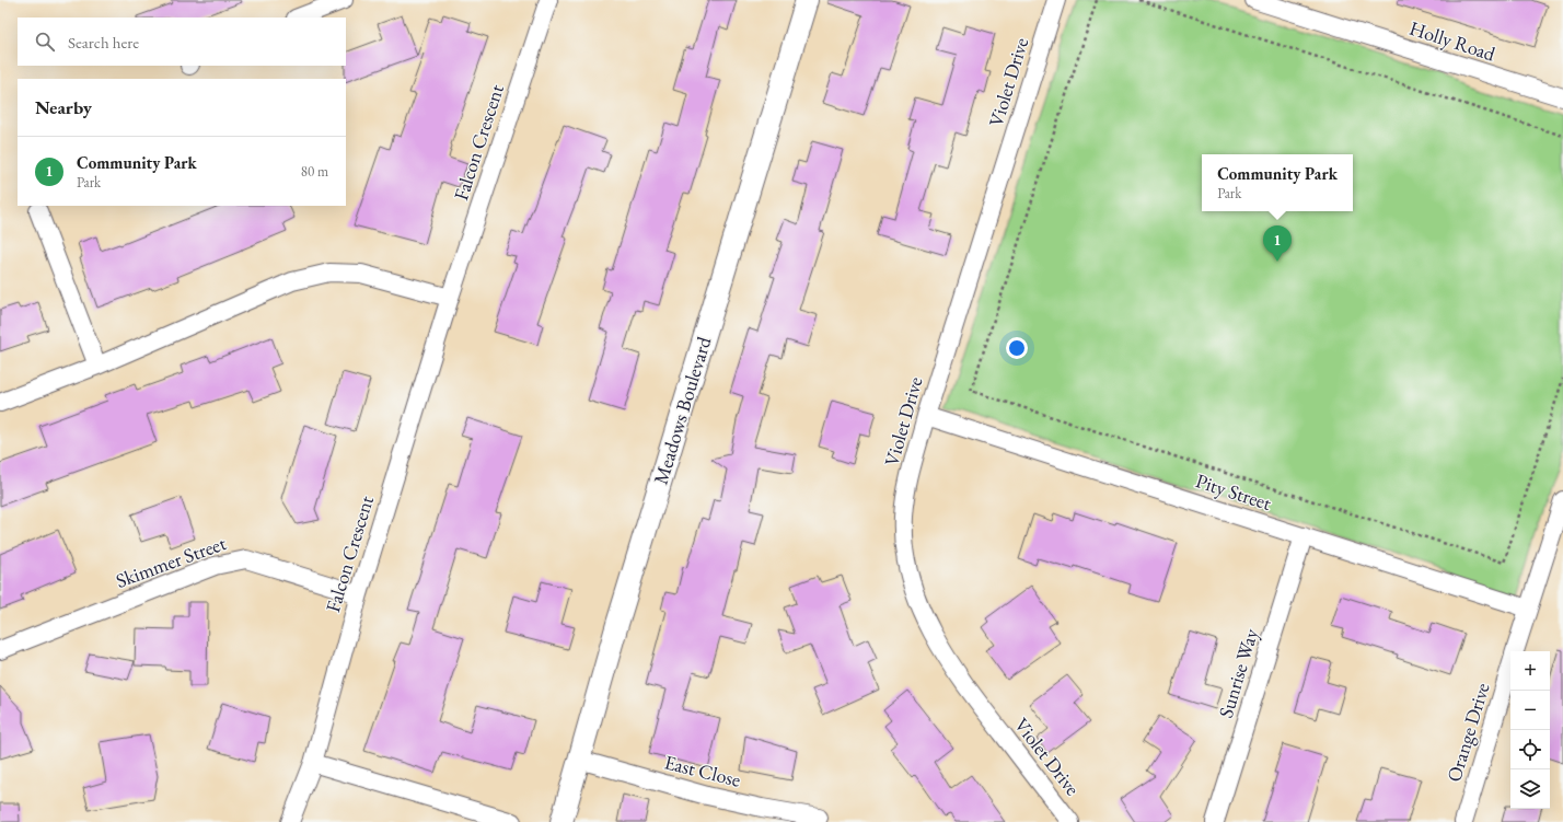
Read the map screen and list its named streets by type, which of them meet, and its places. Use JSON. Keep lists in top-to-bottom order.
{
  "streets": {
    "street": [
      "Holly Road",
      "Violet Drive",
      "Falcon Crescent",
      "Meadows Boulevard",
      "Pity Street",
      "Skimmer Street",
      "Sunrise Way",
      "Orange Drive",
      "East Close"
    ]
  },
  "crossings": [
    ["Violet Drive", "Pity Street"],
    ["Falcon Crescent", "Skimmer Street"],
    ["Meadows Boulevard", "East Close"],
    ["Pity Street", "Sunrise Way"],
    ["Pity Street", "Orange Drive"]
  ],
  "page": {
    "search": "Search here",
    "heading": "Nearby",
    "list": [
      {
        "mark": "1",
        "name": "Community Park",
        "note": "Park",
        "value": "80 m"
      }
    ],
    "popup": ["Community Park", "Park"],
    "pins": "1",
    "map_buttons": ["+", "−"]
  }
}
